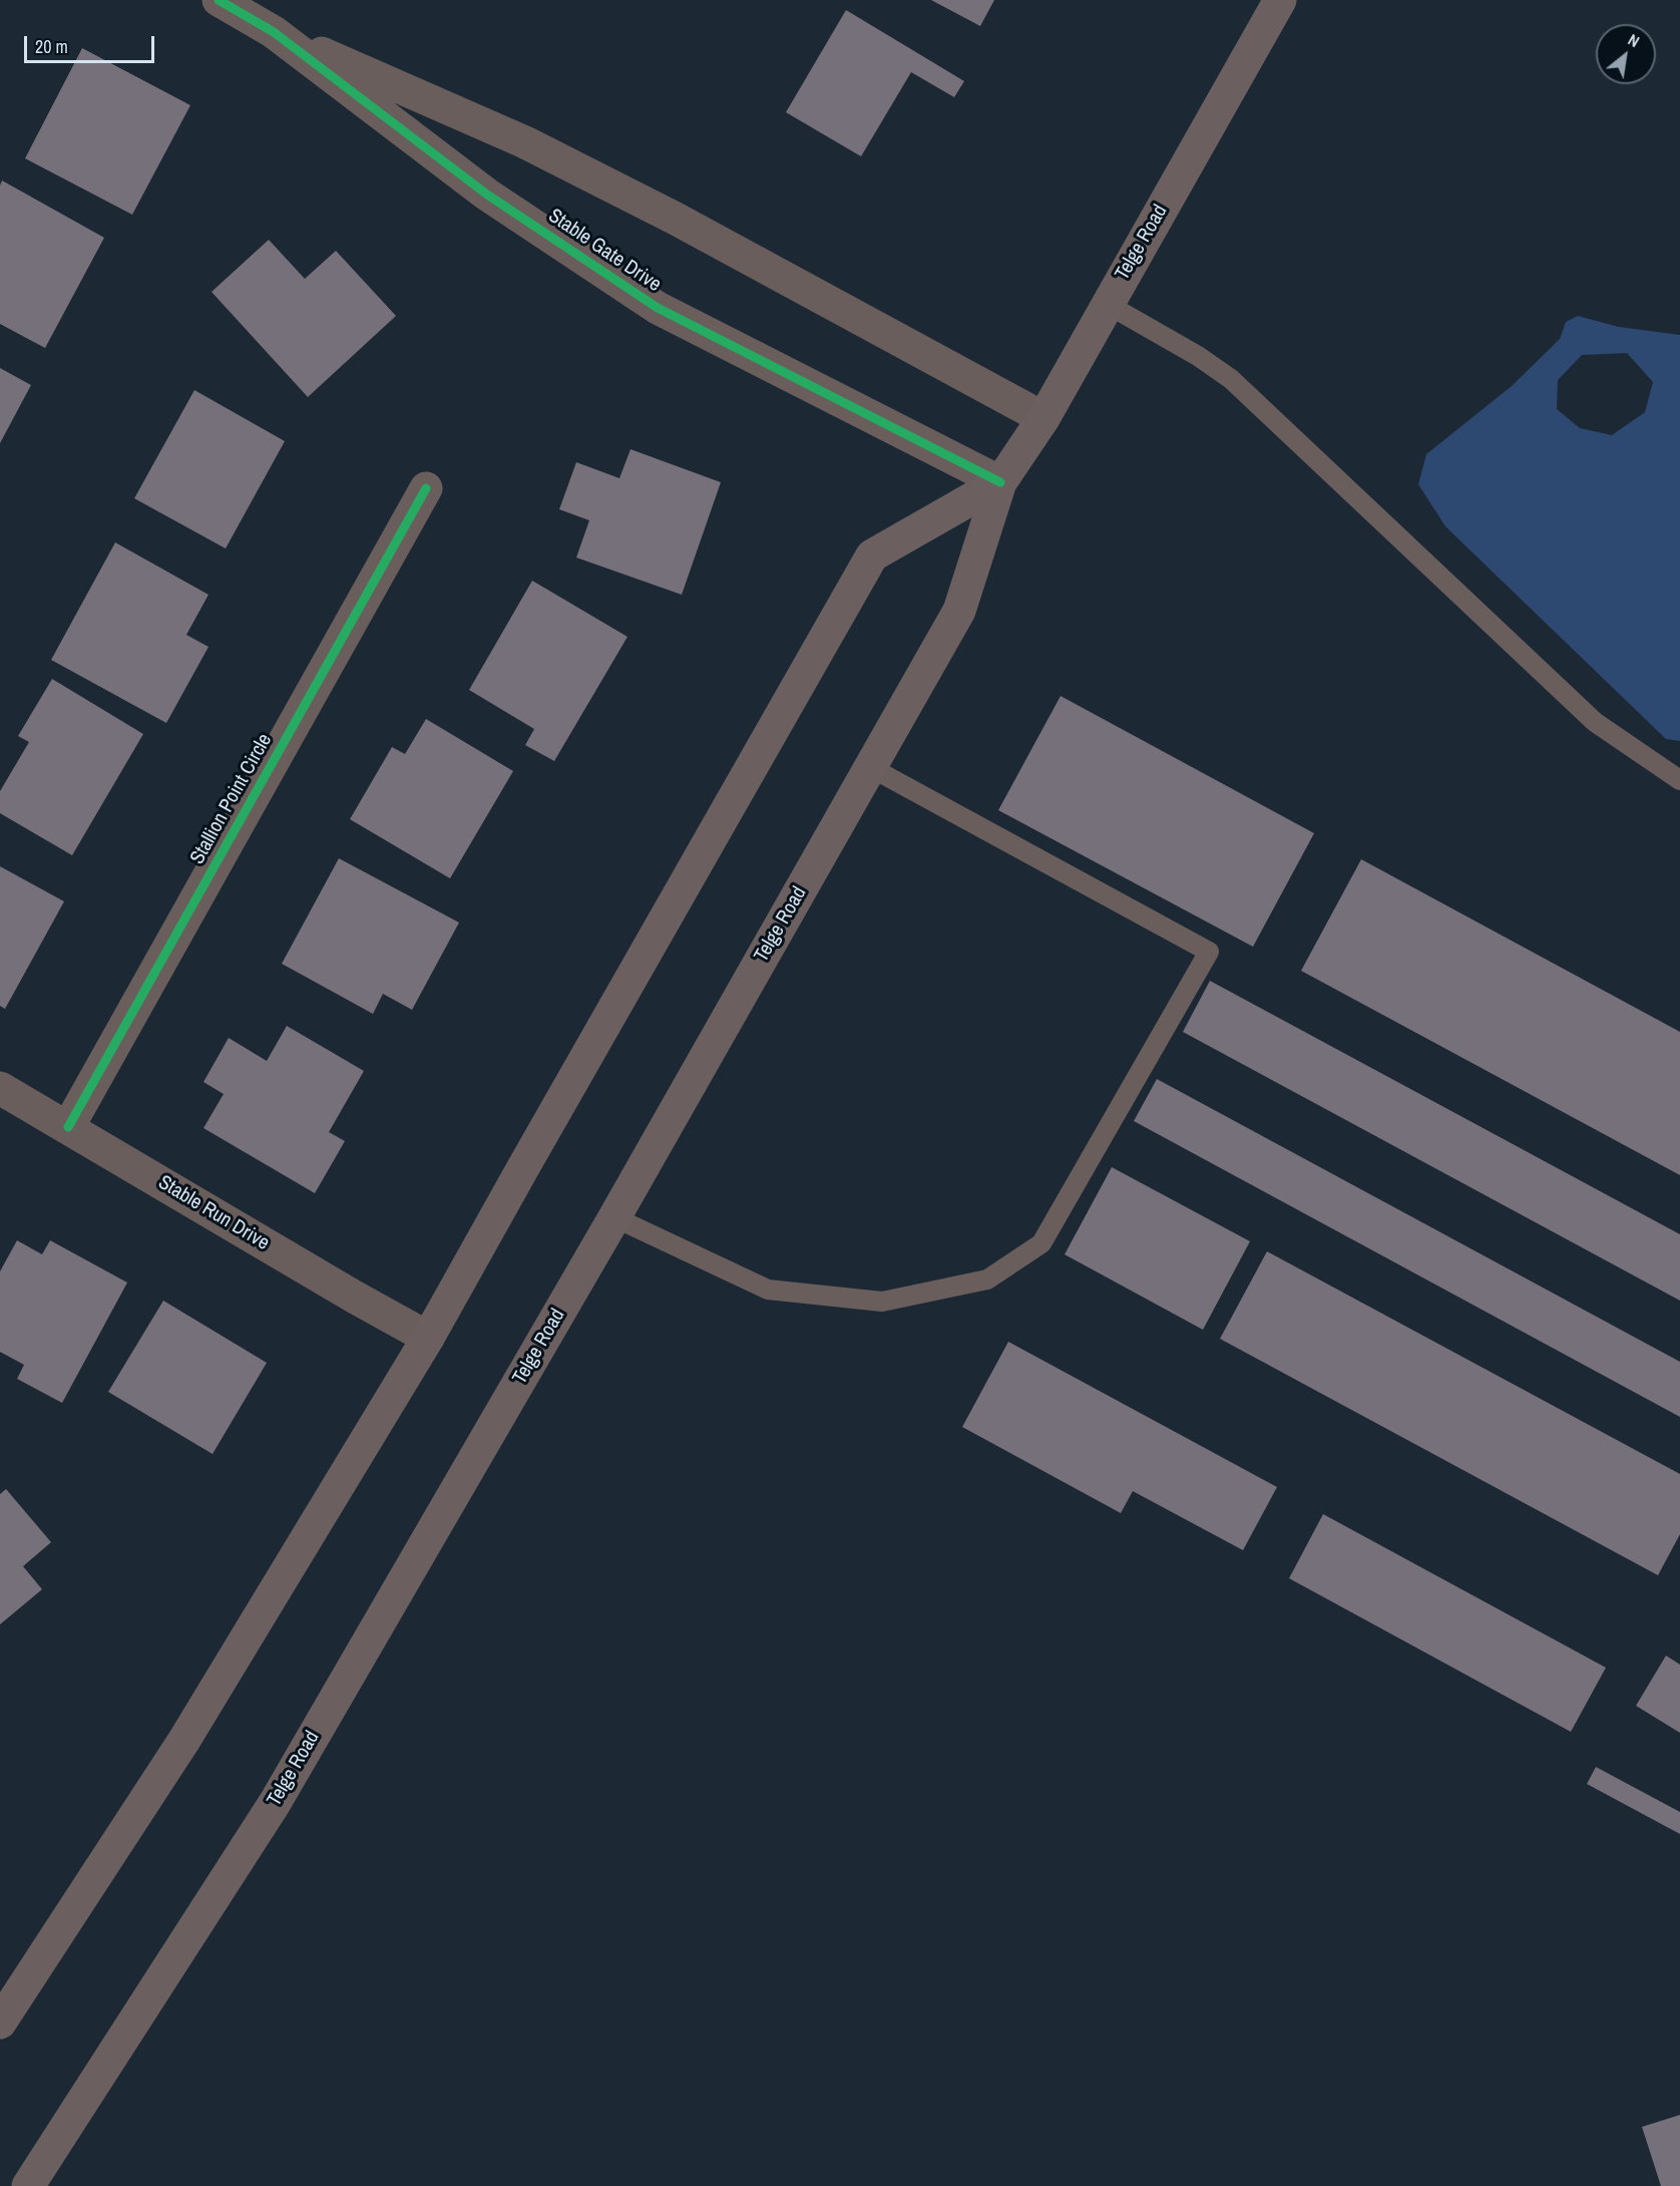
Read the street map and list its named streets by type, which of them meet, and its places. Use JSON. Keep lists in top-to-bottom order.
{
  "streets": {
    "main road": ["Telge Road"],
    "street": ["Stable Gate Drive", "Stallion Point Circle", "Stable Run Drive"]
  },
  "crossings": [
    ["Telge Road", "Stable Gate Drive"],
    ["Telge Road", "Stable Run Drive"],
    ["Stallion Point Circle", "Stable Run Drive"]
  ],
  "scale_bar": "20 m",
  "north": "top right"
}
